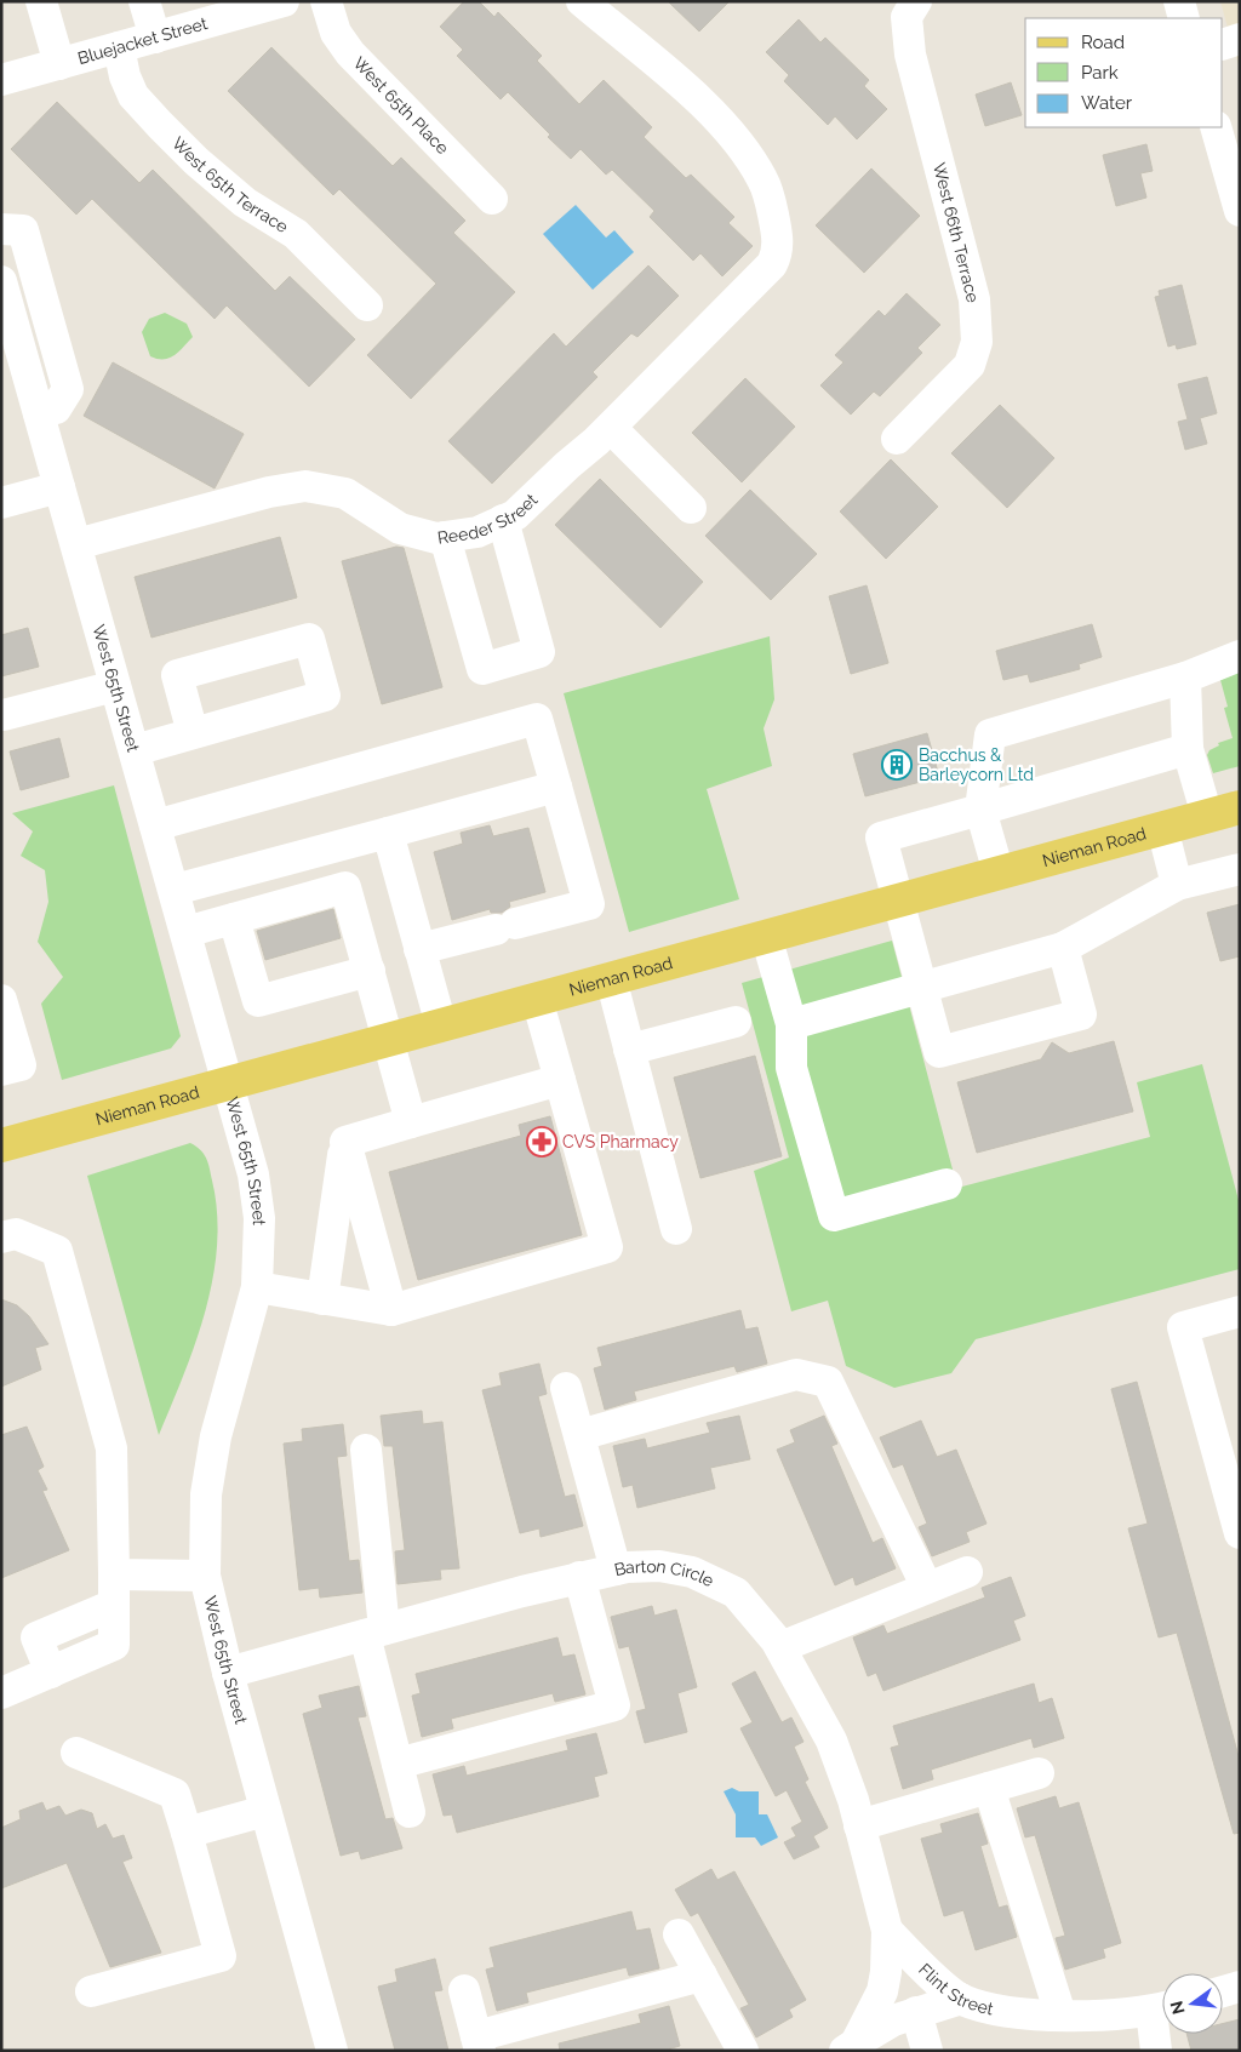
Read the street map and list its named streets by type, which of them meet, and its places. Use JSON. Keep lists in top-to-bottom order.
{
  "streets": {
    "main road": ["Nieman Road"],
    "street": [
      "Bluejacket Street",
      "West 65th Place",
      "West 65th Terrace",
      "West 66th Terrace",
      "Reeder Street",
      "West 65th Street",
      "Barton Circle",
      "Flint Street"
    ]
  },
  "crossings": [
    ["Bluejacket Street", "West 65th Terrace"],
    ["Reeder Street", "West 65th Street"],
    ["West 65th Street", "Nieman Road"],
    ["West 65th Street", "Barton Circle"],
    ["Barton Circle", "Flint Street"]
  ],
  "places": {
    "building": ["Bacchus & Barleycorn Ltd"],
    "pharmacy": ["CVS Pharmacy"]
  },
  "legend": ["Road", "Park", "Water"],
  "north": "left"
}
